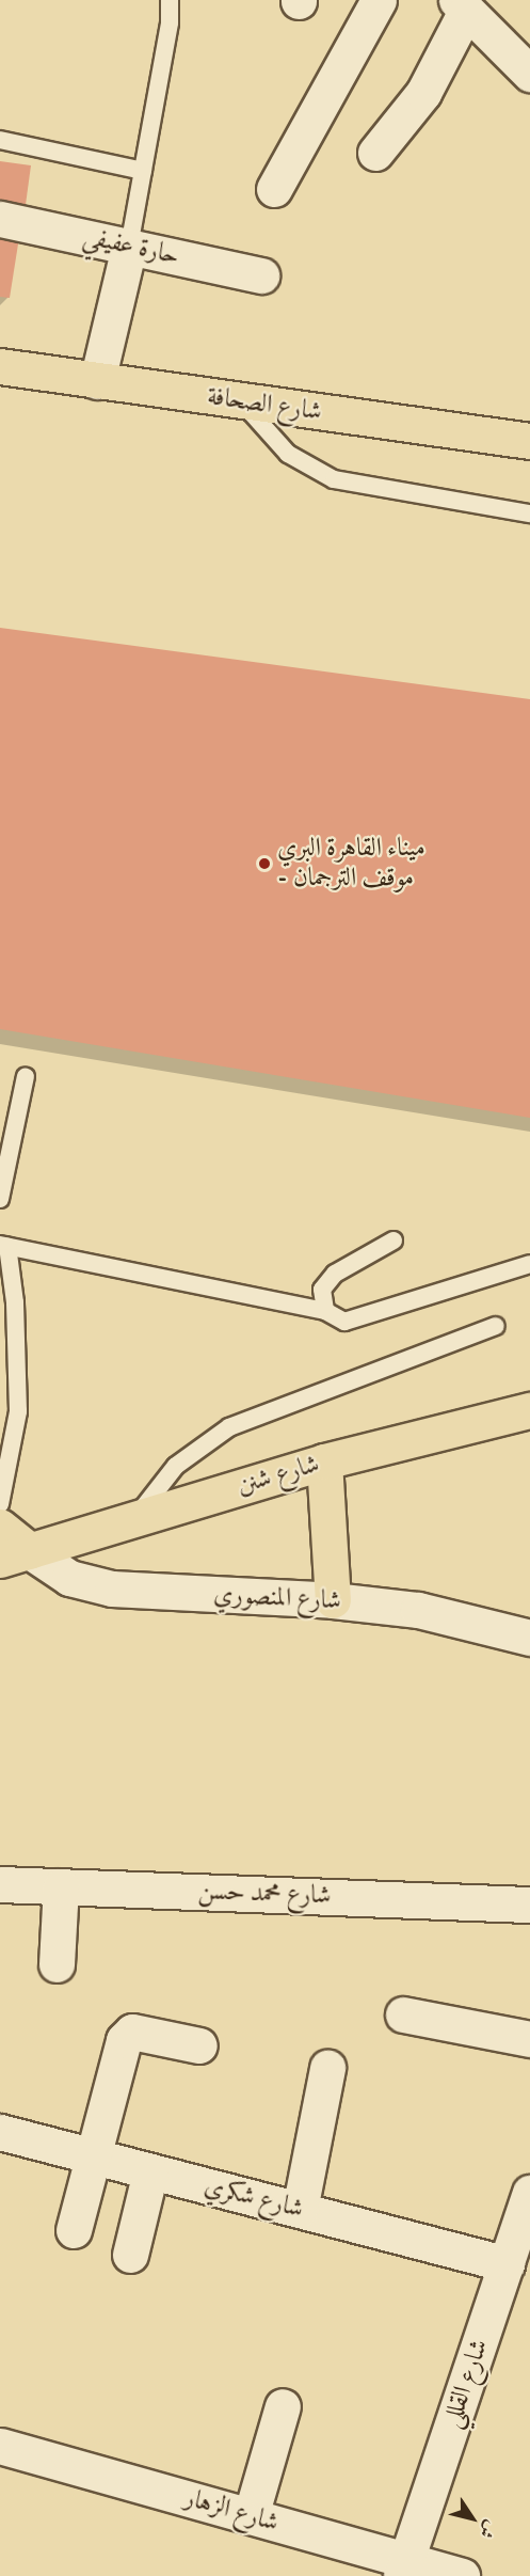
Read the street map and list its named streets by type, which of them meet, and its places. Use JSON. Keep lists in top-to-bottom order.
{
  "streets": {
    "main road": ["شارع الصحافة", "شارع شنن"],
    "street": [
      "حارة عفيفي",
      "شارع المنصوري",
      "شارع محمد حسن",
      "شارع شكري",
      "شارع القللي",
      "شارع الزهار"
    ]
  },
  "crossings": [
    ["شارع شنن", "شارع المنصوري"],
    ["شارع شكري", "شارع القللي"],
    ["شارع القللي", "شارع الزهار"]
  ],
  "places": ["ميناء القاهرة البري - موقف الترجمان"],
  "north": "bottom right"
}
